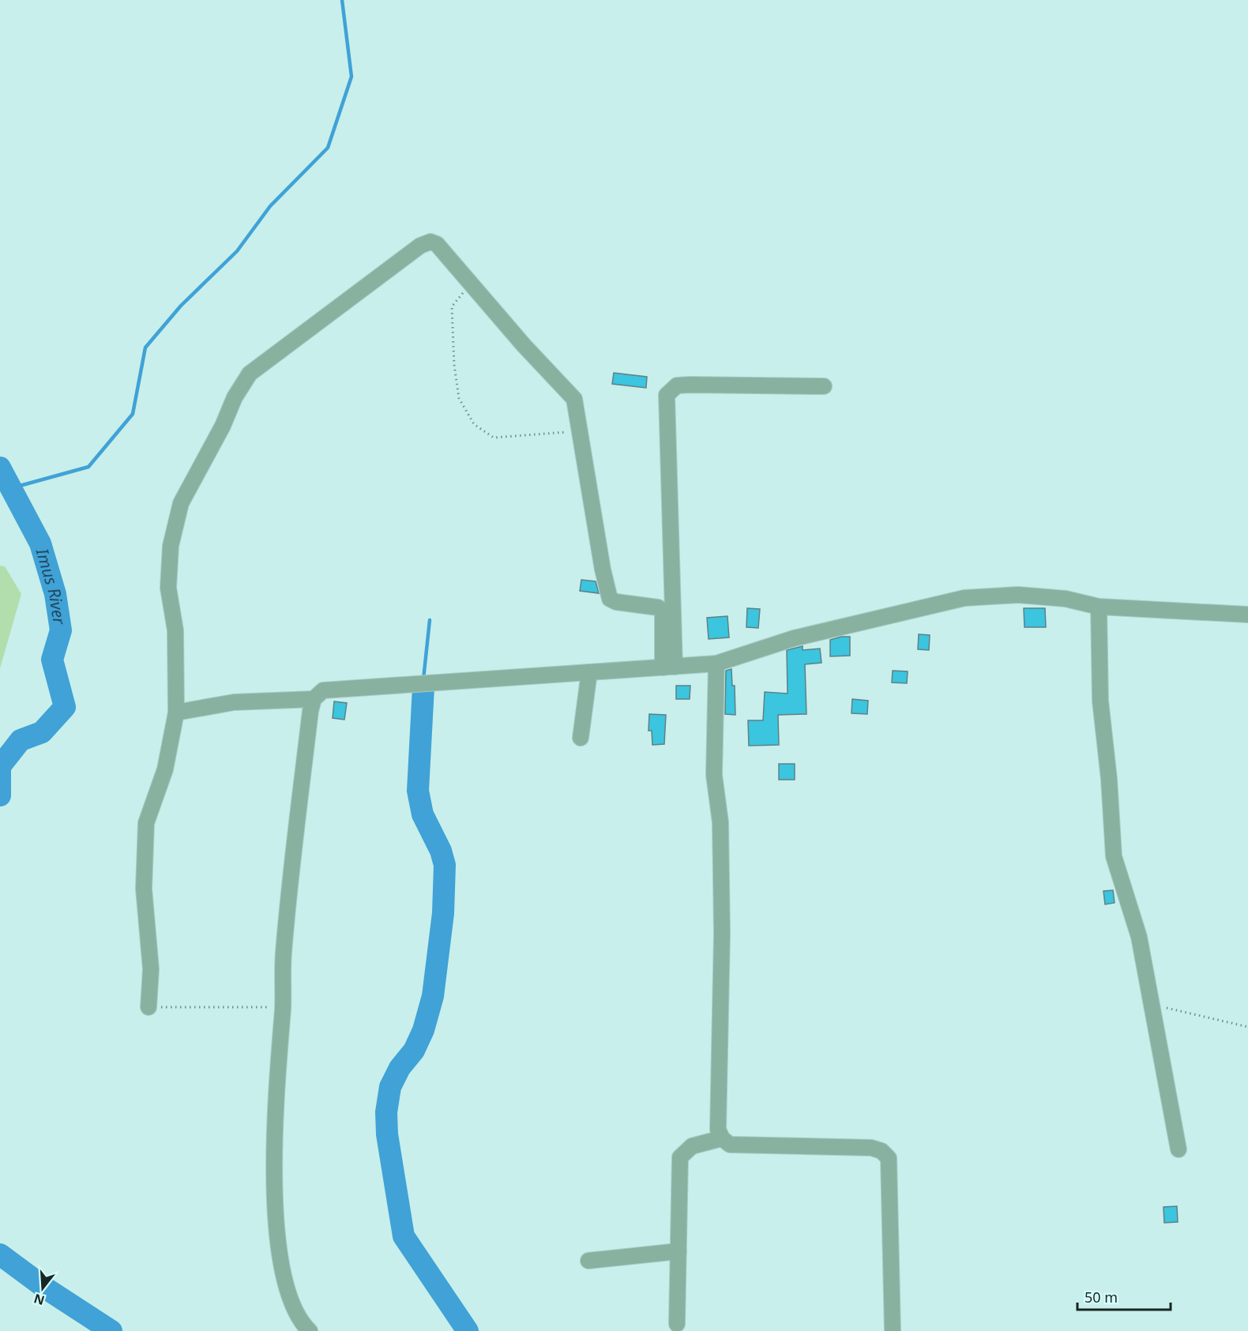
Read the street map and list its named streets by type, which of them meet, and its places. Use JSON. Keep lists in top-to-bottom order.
{
  "water": ["Imus River"],
  "scale_bar": "50 m",
  "north": "bottom"
}
